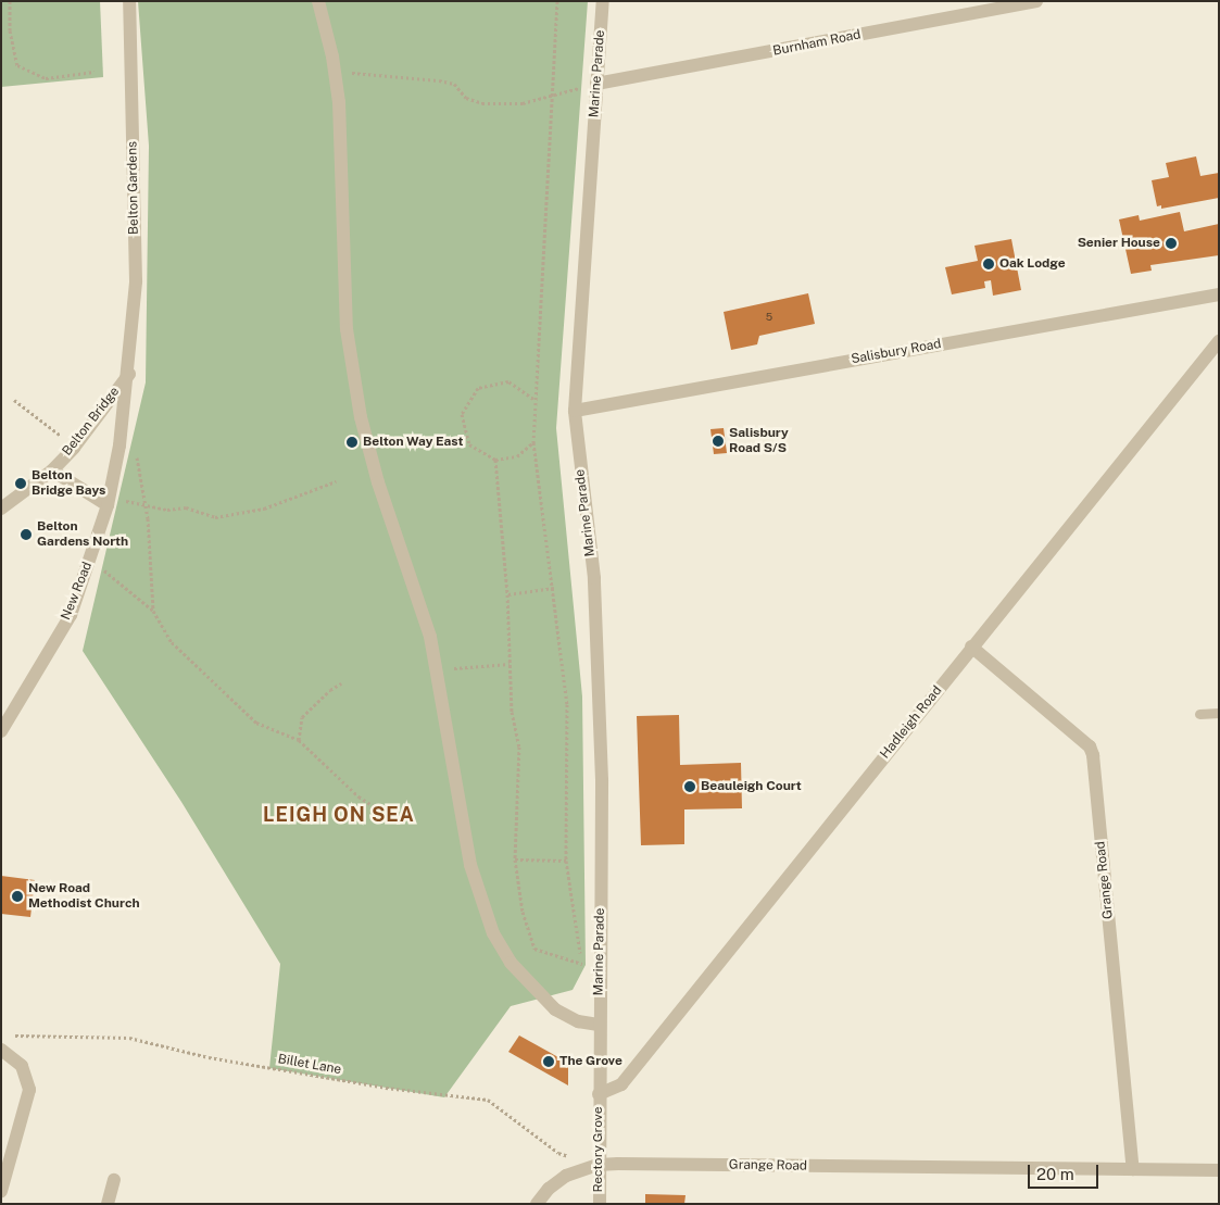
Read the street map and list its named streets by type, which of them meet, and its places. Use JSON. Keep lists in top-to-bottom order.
{
  "streets": {
    "street": [
      "Burnham Road",
      "Marine Parade",
      "Belton Gardens",
      "Salisbury Road",
      "Belton Bridge",
      "New Road",
      "Hadleigh Road",
      "Grange Road",
      "Rectory Grove"
    ],
    "path": ["Billet Lane"]
  },
  "crossings": [
    ["Burnham Road", "Marine Parade"],
    ["Marine Parade", "Salisbury Road"],
    ["Marine Parade", "Hadleigh Road"],
    ["Marine Parade", "Rectory Grove"],
    ["Belton Gardens", "Belton Bridge"],
    ["Belton Gardens", "New Road"],
    ["Belton Bridge", "New Road"],
    ["Hadleigh Road", "Grange Road"],
    ["Hadleigh Road", "Rectory Grove"],
    ["Grange Road", "Billet Lane"],
    ["Grange Road", "Rectory Grove"],
    ["Billet Lane", "Rectory Grove"]
  ],
  "districts": ["LEIGH ON SEA"],
  "places": [
    "Senier House",
    "Oak Lodge",
    "Salisbury Road S/S",
    "Belton Way East",
    "Belton Bridge Bays",
    "Belton Gardens North",
    "Beauleigh Court",
    "New Road Methodist Church",
    "The Grove"
  ],
  "house_numbers": ["5"],
  "scale_bar": "20 m"
}
